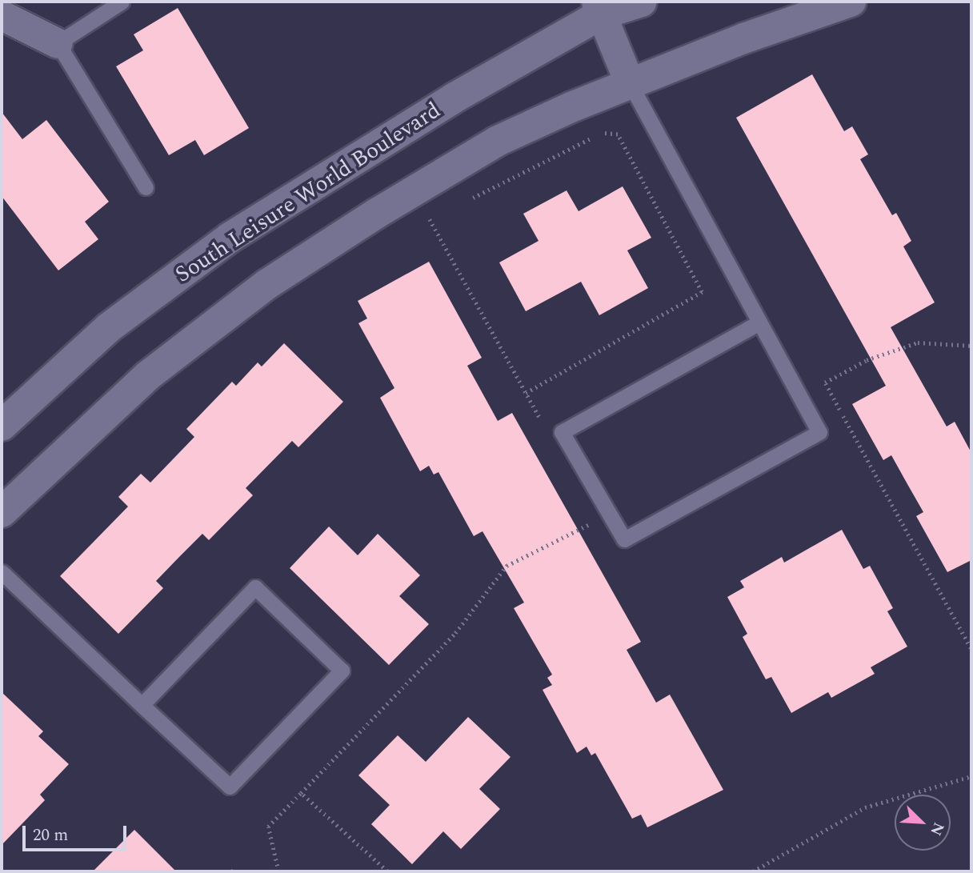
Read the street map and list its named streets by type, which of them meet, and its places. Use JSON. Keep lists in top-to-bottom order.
{
  "streets": {
    "street": ["South Leisure World Boulevard"]
  },
  "scale_bar": "20 m",
  "north": "bottom right"
}
